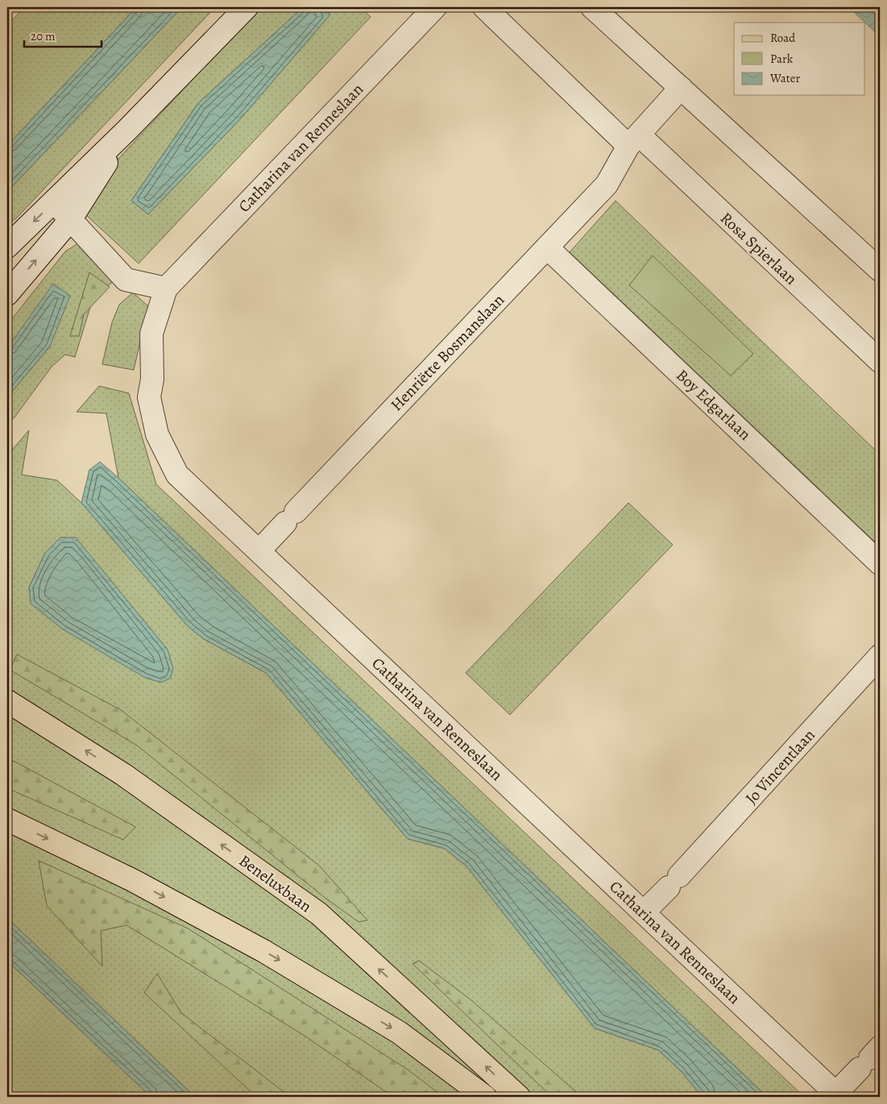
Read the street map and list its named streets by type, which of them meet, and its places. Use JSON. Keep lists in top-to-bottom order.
{
  "streets": {
    "main road": ["Beneluxbaan"],
    "street": [
      "Catharina van Renneslaan",
      "Rosa Spierlaan",
      "Henriëtte Bosmanslaan",
      "Boy Edgarlaan",
      "Jo Vincentlaan"
    ]
  },
  "crossings": [
    ["Catharina van Renneslaan", "Henriëtte Bosmanslaan"],
    ["Catharina van Renneslaan", "Jo Vincentlaan"],
    ["Rosa Spierlaan", "Henriëtte Bosmanslaan"],
    ["Henriëtte Bosmanslaan", "Boy Edgarlaan"]
  ],
  "legend": ["Road", "Park", "Water"],
  "scale_bar": "20 m"
}
